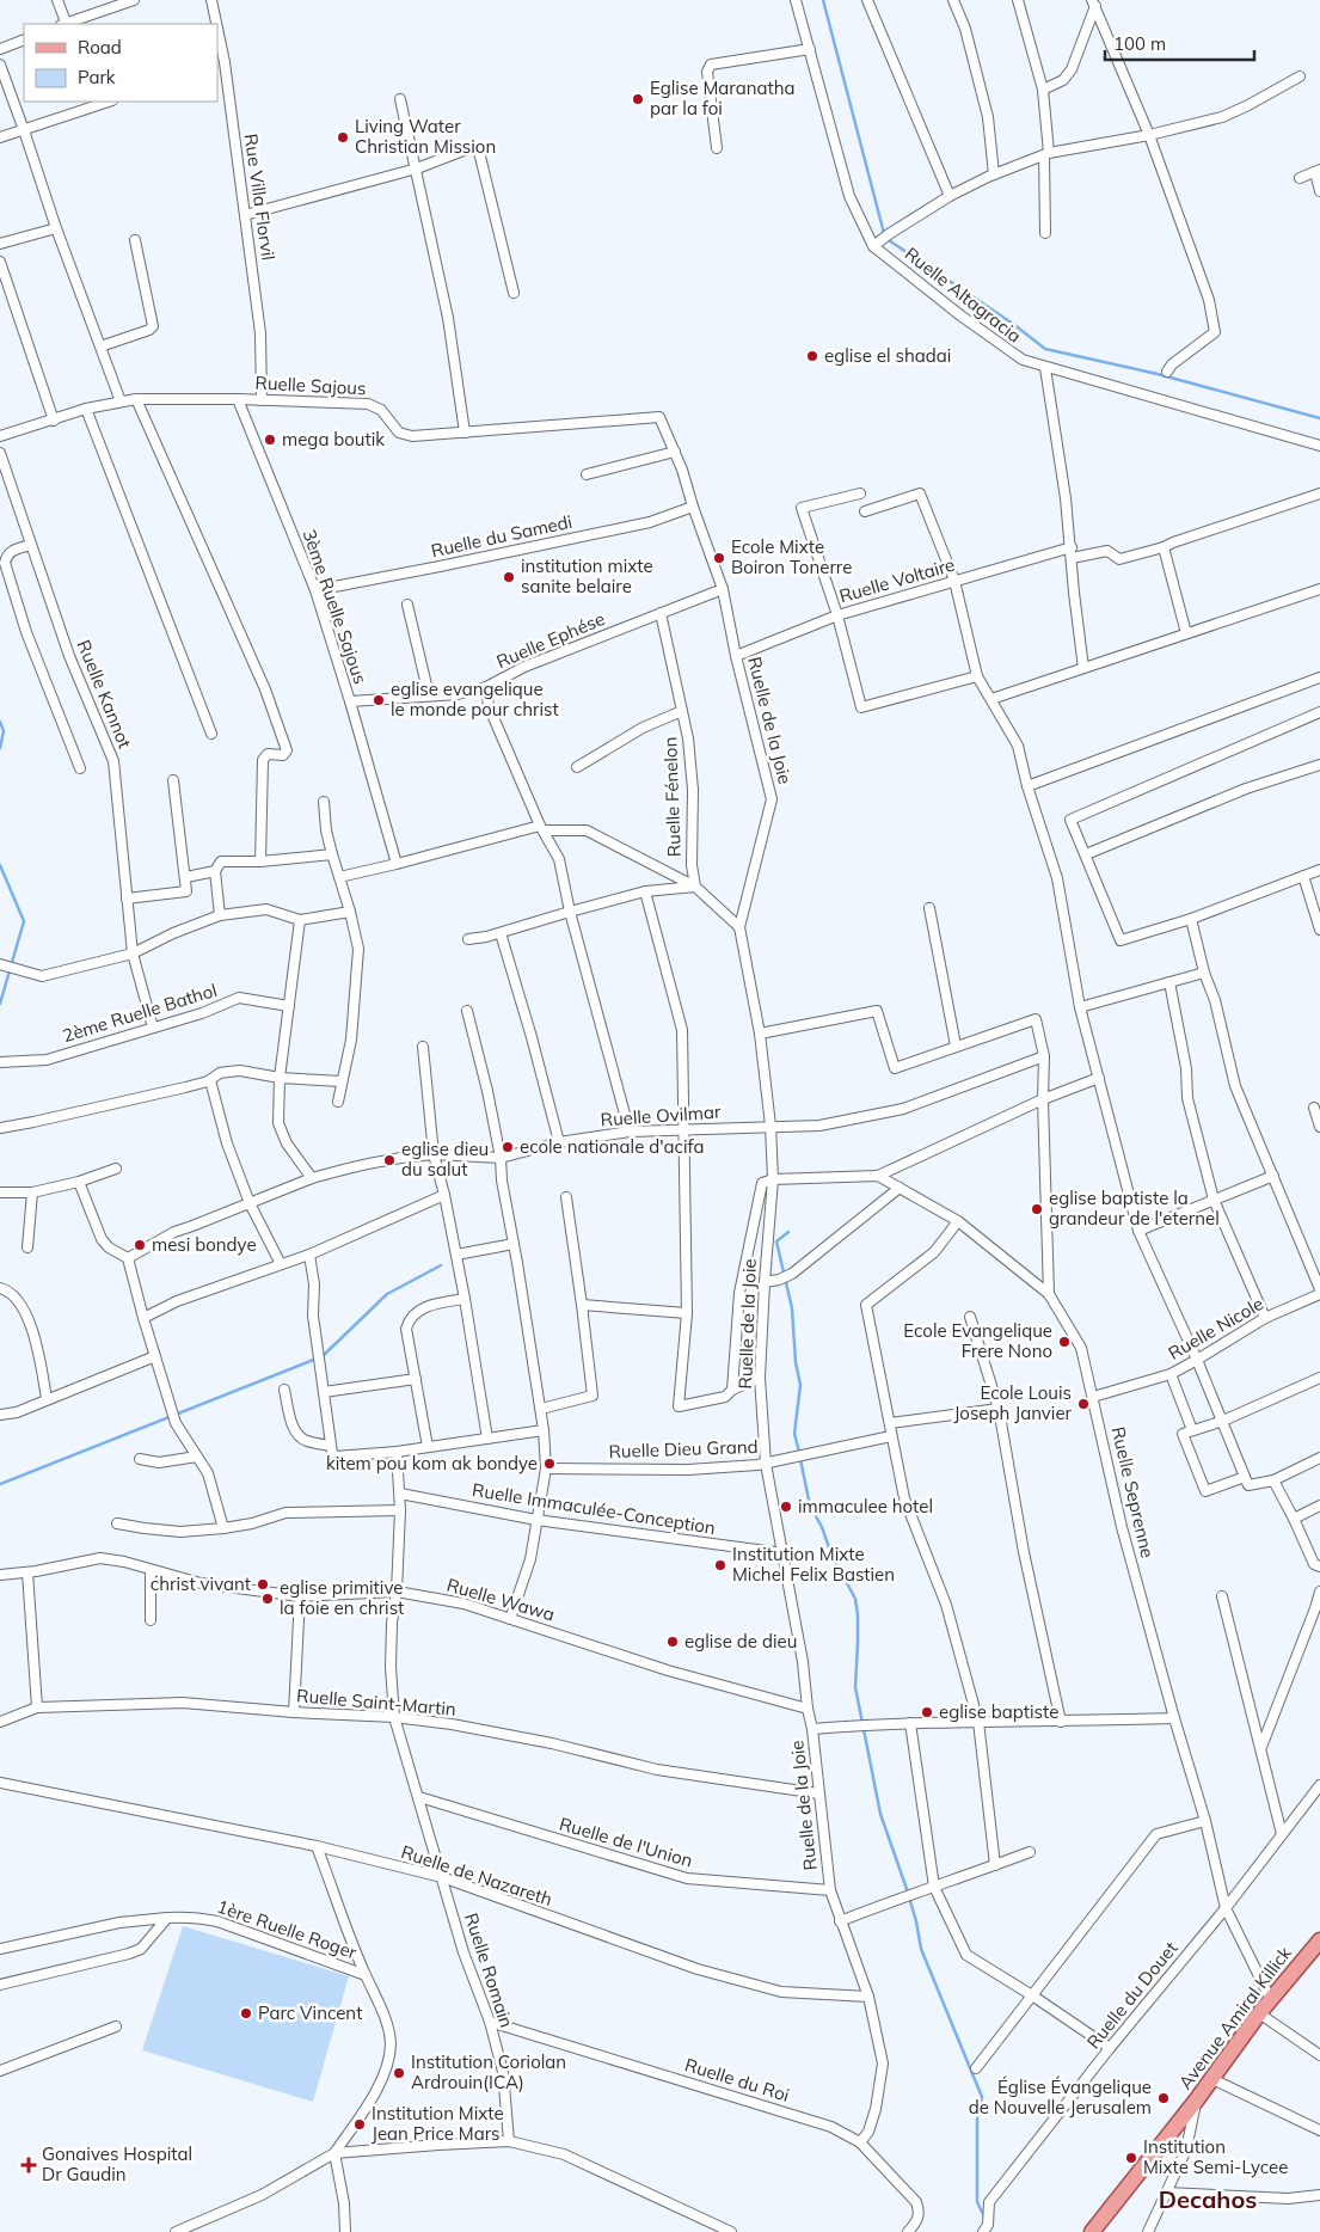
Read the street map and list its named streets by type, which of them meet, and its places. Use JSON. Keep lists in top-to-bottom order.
{
  "streets": {
    "main road": ["Avenue Amiral Killick"],
    "street": [
      "Rue Villa Florvil",
      "Ruelle Altagracia",
      "Ruelle Sajous",
      "Ruelle du Samedi",
      "Ruelle Voltaire",
      "3ème Ruelle Sajous",
      "Ruelle Ephése",
      "Ruelle Kannot",
      "Ruelle de la Joie",
      "Ruelle Fénelon",
      "2ème Ruelle Bathol",
      "Ruelle Ovilmar",
      "Ruelle Nicole",
      "Ruelle Dieu Grand",
      "Ruelle Seprenne",
      "Ruelle Immaculée-Conception",
      "Ruelle Wawa",
      "Ruelle Saint-Martin",
      "Ruelle de l'Union",
      "Ruelle de Nazareth",
      "1ère Ruelle Roger",
      "Ruelle Romain",
      "Ruelle du Douet",
      "Ruelle du Roi"
    ]
  },
  "crossings": [
    ["Rue Villa Florvil", "Ruelle Sajous"],
    ["Ruelle Sajous", "Ruelle du Samedi"],
    ["Ruelle Sajous", "3ème Ruelle Sajous"],
    ["Ruelle Sajous", "Ruelle de la Joie"],
    ["Ruelle du Samedi", "3ème Ruelle Sajous"],
    ["Ruelle du Samedi", "Ruelle de la Joie"],
    ["Ruelle Voltaire", "Ruelle de la Joie"],
    ["3ème Ruelle Sajous", "Ruelle Ephése"],
    ["Ruelle Ephése", "Ruelle de la Joie"],
    ["Ruelle Ephése", "Ruelle Fénelon"],
    ["Ruelle Kannot", "2ème Ruelle Bathol"],
    ["Ruelle de la Joie", "Ruelle Ovilmar"],
    ["Ruelle de la Joie", "Ruelle Dieu Grand"],
    ["Ruelle de la Joie", "Ruelle Immaculée-Conception"],
    ["Ruelle de la Joie", "Ruelle Wawa"],
    ["Ruelle de la Joie", "Ruelle Saint-Martin"],
    ["Ruelle de la Joie", "Ruelle de l'Union"],
    ["Ruelle de la Joie", "Ruelle de Nazareth"],
    ["Ruelle de la Joie", "Ruelle du Roi"],
    ["Ruelle Nicole", "Ruelle Seprenne"],
    ["Ruelle Seprenne", "Ruelle du Douet"],
    ["Ruelle Seprenne", "Avenue Amiral Killick"],
    ["Ruelle Immaculée-Conception", "Ruelle Romain"],
    ["Ruelle Wawa", "Ruelle Romain"],
    ["Ruelle Saint-Martin", "Ruelle Romain"],
    ["Ruelle de l'Union", "Ruelle Romain"],
    ["Ruelle de Nazareth", "Ruelle Romain"],
    ["Ruelle Romain", "Ruelle du Roi"]
  ],
  "districts": ["Decahos"],
  "places": {
    "other": [
      "Eglise Maranatha par la foi",
      "Living Water Christian Mission",
      "eglise el shadai",
      "mega boutik",
      "Ecole Mixte Boiron Tonerre",
      "institution mixte sanite belaire",
      "eglise evangelique le monde pour christ",
      "ecole nationale d'acifa",
      "eglise dieu du salut",
      "eglise baptiste la grandeur de l'eternel",
      "mesi bondye",
      "Ecole Evangelique Frere Nono",
      "Ecole Louis Joseph Janvier",
      "kitem pou kom ak bondye",
      "immaculee hotel",
      "Institution Mixte Michel Felix Bastien",
      "christ vivant",
      "eglise primitive la foie en christ",
      "eglise de dieu",
      "eglise baptiste",
      "Parc Vincent",
      "Institution Coriolan Ardrouin(ICA)",
      "Église Évangelique de Nouvelle Jerusalem",
      "Institution Mixte Jean Price Mars",
      "Institution Mixte Semi-Lycee"
    ],
    "health": ["Gonaives Hospital Dr Gaudin"]
  },
  "legend": ["Road", "Park"],
  "scale_bar": "100 m"
}
